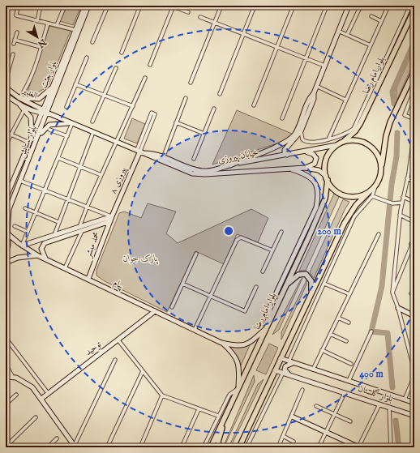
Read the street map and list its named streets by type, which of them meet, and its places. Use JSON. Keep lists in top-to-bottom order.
{
  "streets": {
    "main road": [
      "بلوار بعثت",
      "بلوار امام رضا",
      "الغدیر",
      "بلوار ستایش",
      "خیابان پیروزی",
      "پیروزی ۸",
      "محمد مبشر",
      "پیام",
      "توحید",
      "بلوار گلستان"
    ]
  },
  "crossings": [
    ["بلوار بعثت", "الغدیر"],
    ["بلوار بعثت", "بلوار ستایش"],
    ["بلوار بعثت", "خیابان پیروزی"],
    ["بلوار امام رضا", "خیابان پیروزی"],
    ["الغدیر", "بلوار ستایش"],
    ["الغدیر", "خیابان پیروزی"],
    ["بلوار ستایش", "خیابان پیروزی"],
    ["بلوار ستایش", "پیام"],
    ["خیابان پیروزی", "پیروزی ۸"],
    ["پیروزی ۸", "محمد مبشر"],
    ["محمد مبشر", "پیام"],
    ["پیام", "توحید"]
  ],
  "parks": ["پارک جوان"],
  "north": "bottom right",
  "rings": ["200 m", "400 m"]
}
